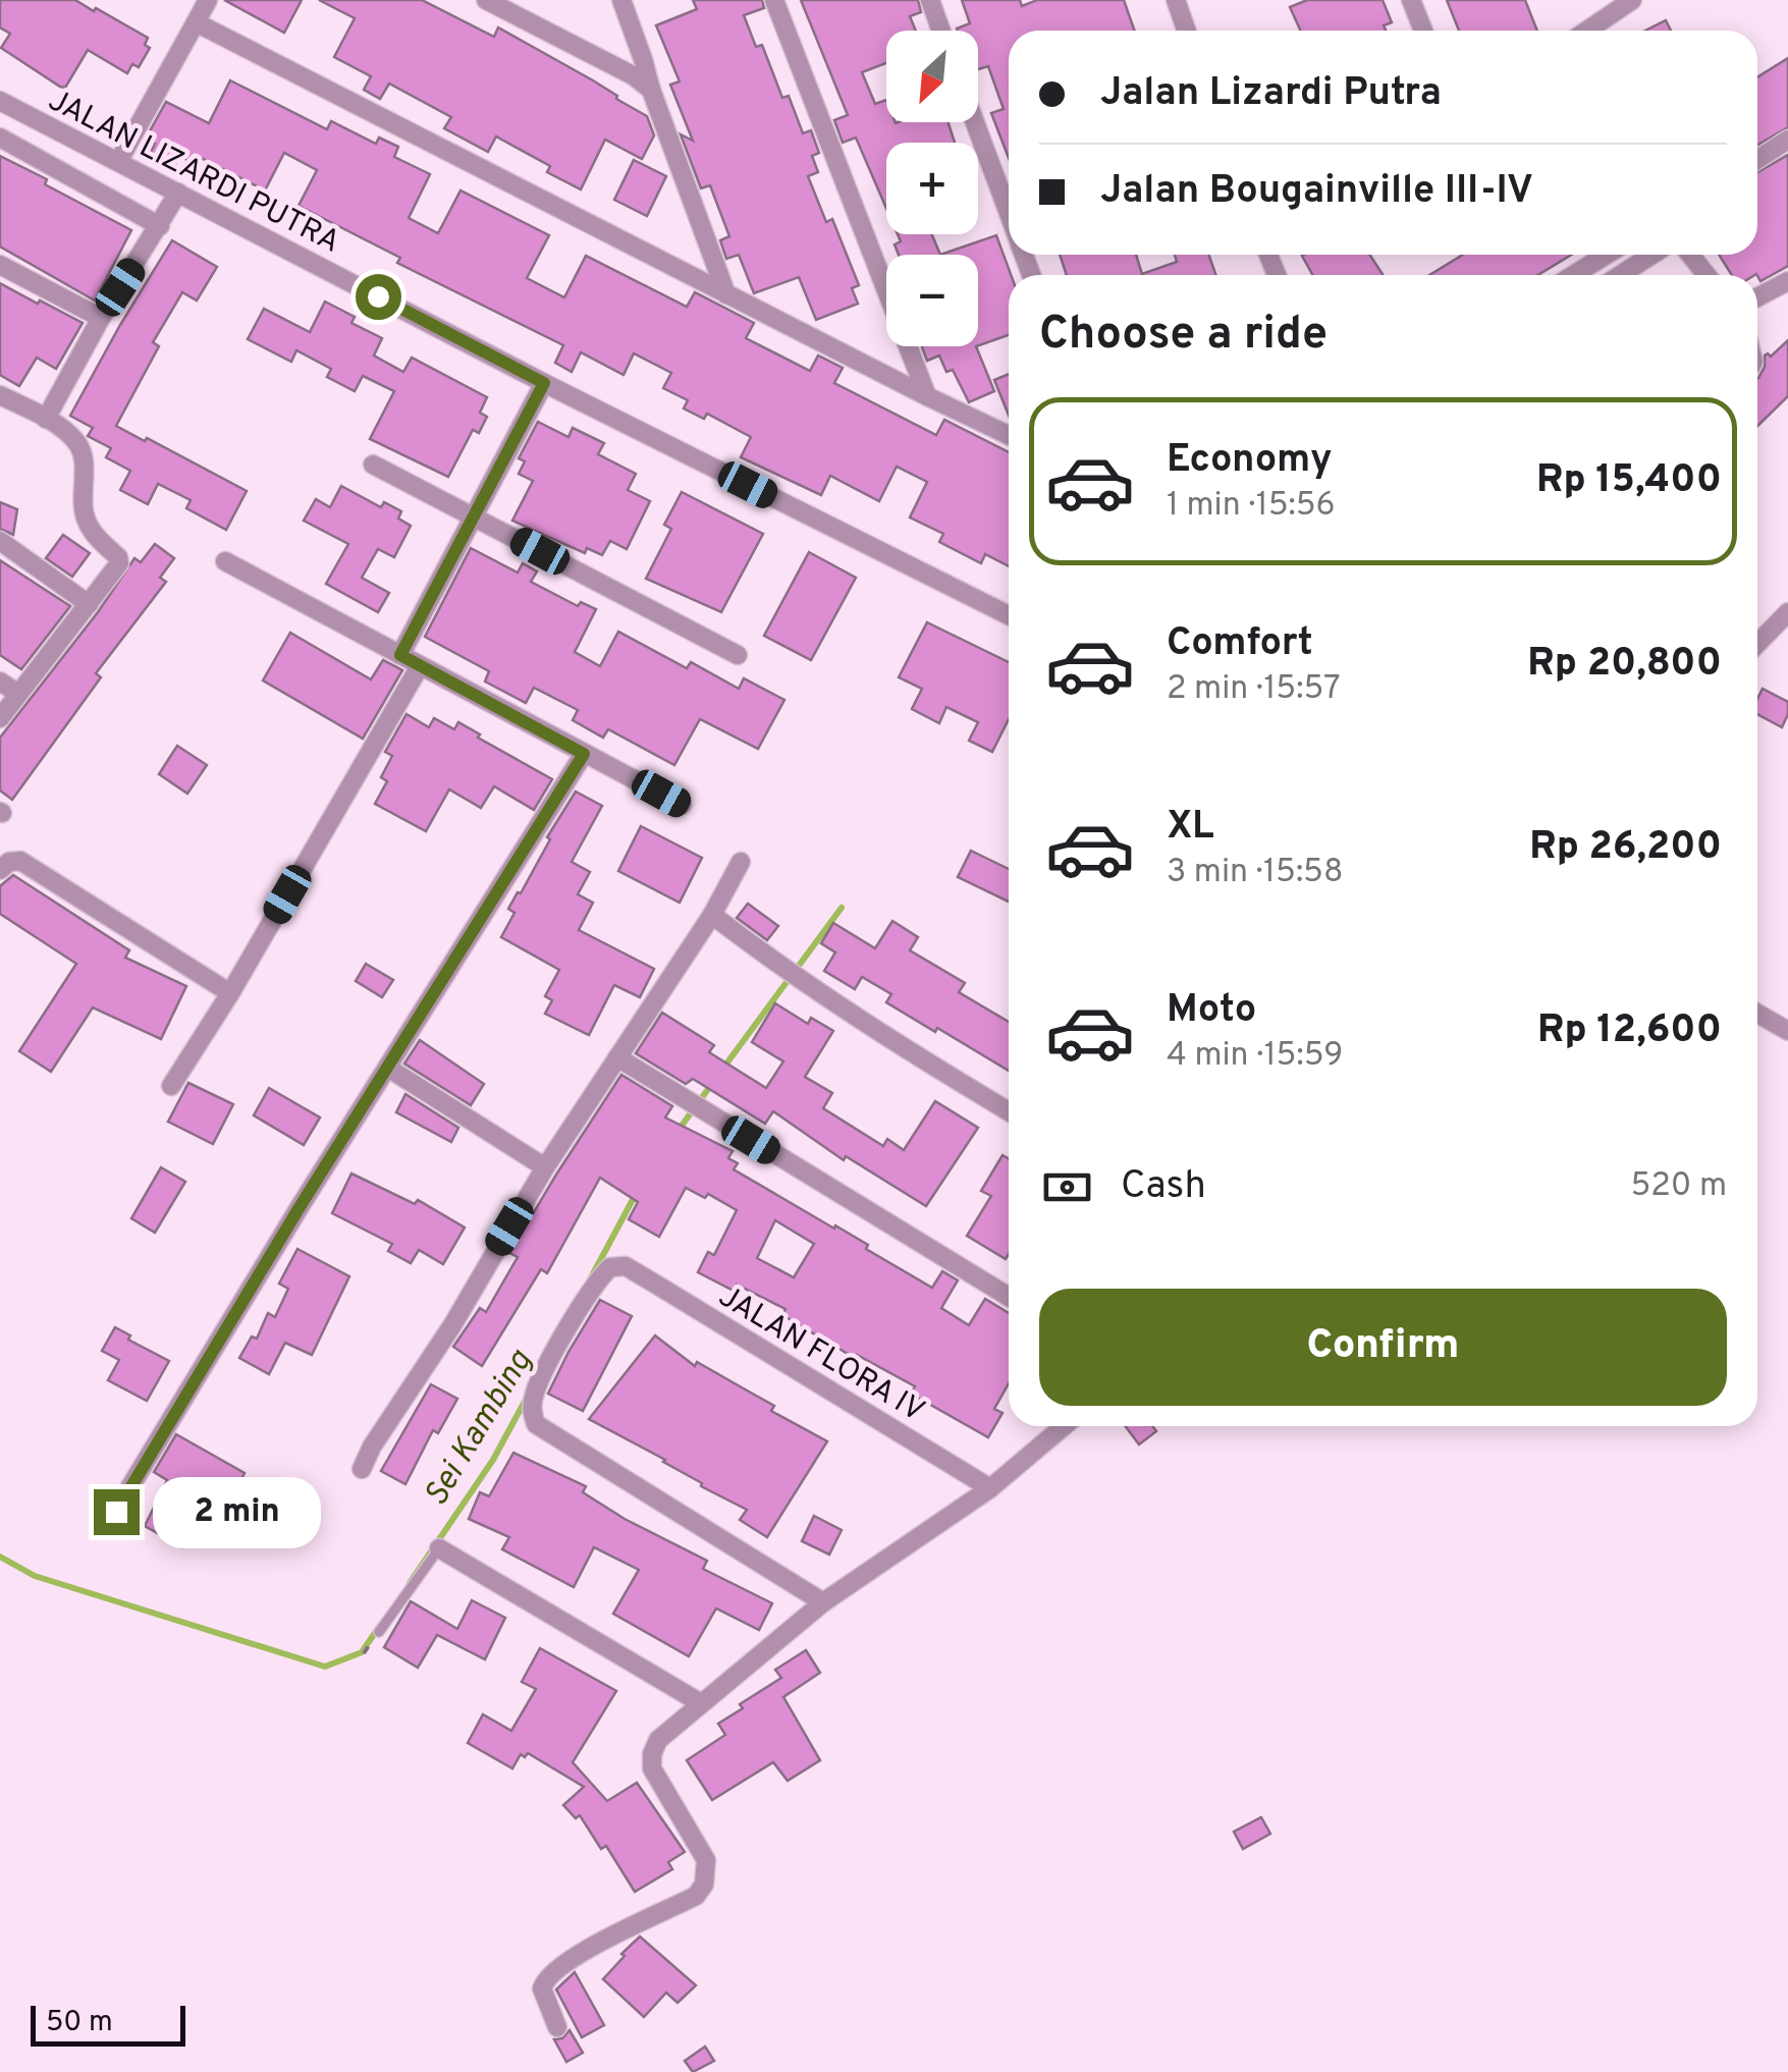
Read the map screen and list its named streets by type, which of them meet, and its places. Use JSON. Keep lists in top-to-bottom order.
{
  "streets": {
    "street": ["JALAN LIZARDI PUTRA", "JALAN FLORA IV"]
  },
  "water": ["Sei Kambing"],
  "scale_bar": "50 m",
  "north": "bottom left",
  "page": {
    "map_buttons": ["+", "−"],
    "banner": ["Jalan Lizardi Putra", "Jalan Bougainville III-IV"],
    "heading": "Choose a ride",
    "list": [
      {
        "name": "Economy",
        "note": "1 min · 15:56",
        "value": "Rp 15,400"
      },
      {
        "name": "Comfort",
        "note": "2 min · 15:57",
        "value": "Rp 20,800"
      },
      {
        "name": "XL",
        "note": "3 min · 15:58",
        "value": "Rp 26,200"
      },
      {
        "name": "Moto",
        "note": "4 min · 15:59",
        "value": "Rp 12,600"
      }
    ],
    "pay": ["Cash", "520 m"],
    "buttons": "Confirm",
    "bubble": "2 min",
    "scale": "50 m"
  }
}
